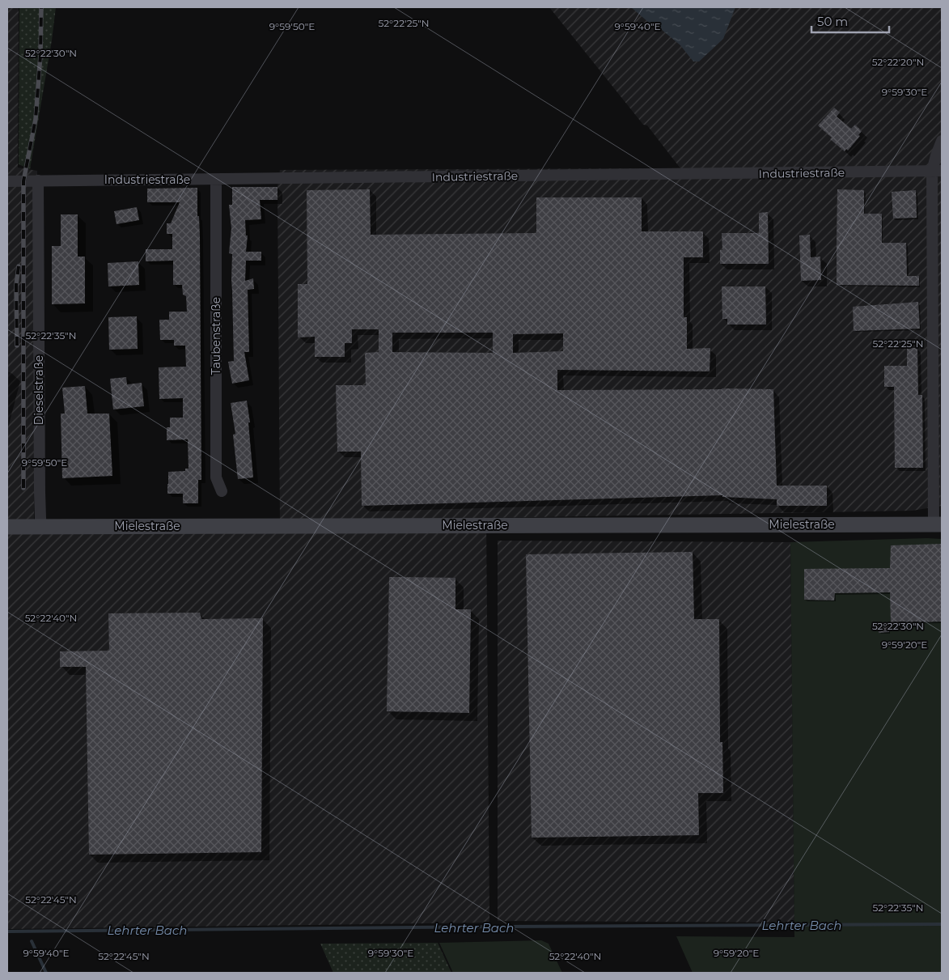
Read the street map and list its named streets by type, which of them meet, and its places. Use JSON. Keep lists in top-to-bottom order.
{
  "streets": {
    "street": [
      "Industriestraße",
      "Taubenstraße",
      "Dieselstraße",
      "Mielestraße"
    ]
  },
  "crossings": [
    ["Industriestraße", "Taubenstraße"],
    ["Industriestraße", "Dieselstraße"],
    ["Dieselstraße", "Mielestraße"]
  ],
  "water": ["Lehrter Bach"],
  "scale_bar": "50 m",
  "coordinates": [
    "52°22'25\"N",
    "9°59'50\"E",
    "9°59'40\"E",
    "52°22'30\"N",
    "52°22'20\"N",
    "9°59'30\"E",
    "52°22'35\"N",
    "52°22'40\"N",
    "9°59'20\"E",
    "52°22'45\"N"
  ]
}
